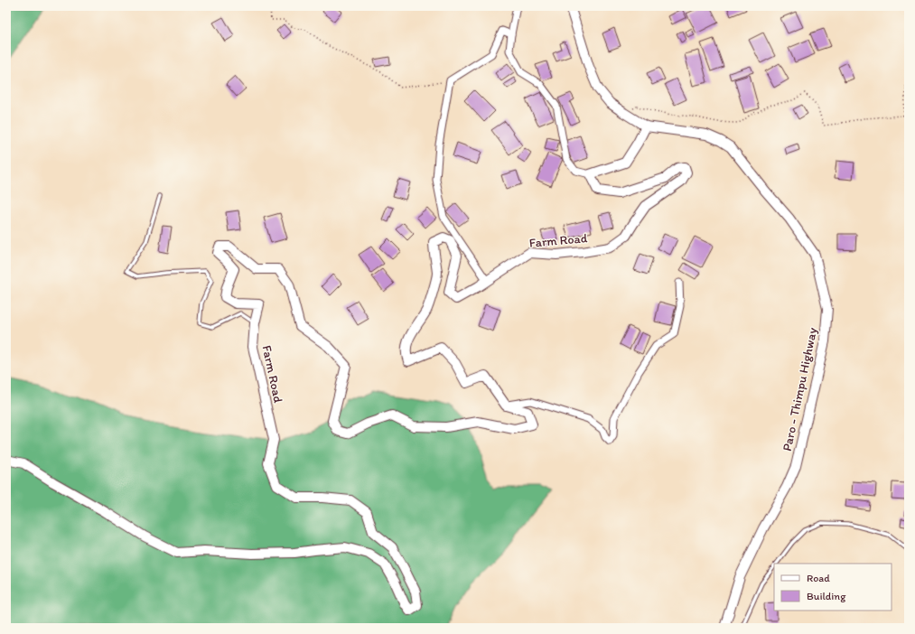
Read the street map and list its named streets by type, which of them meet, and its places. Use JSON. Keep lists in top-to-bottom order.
{
  "streets": {
    "street": ["Farm Road", "Paro - Thimpu Highway"]
  },
  "legend": ["Road", "Building"]
}
